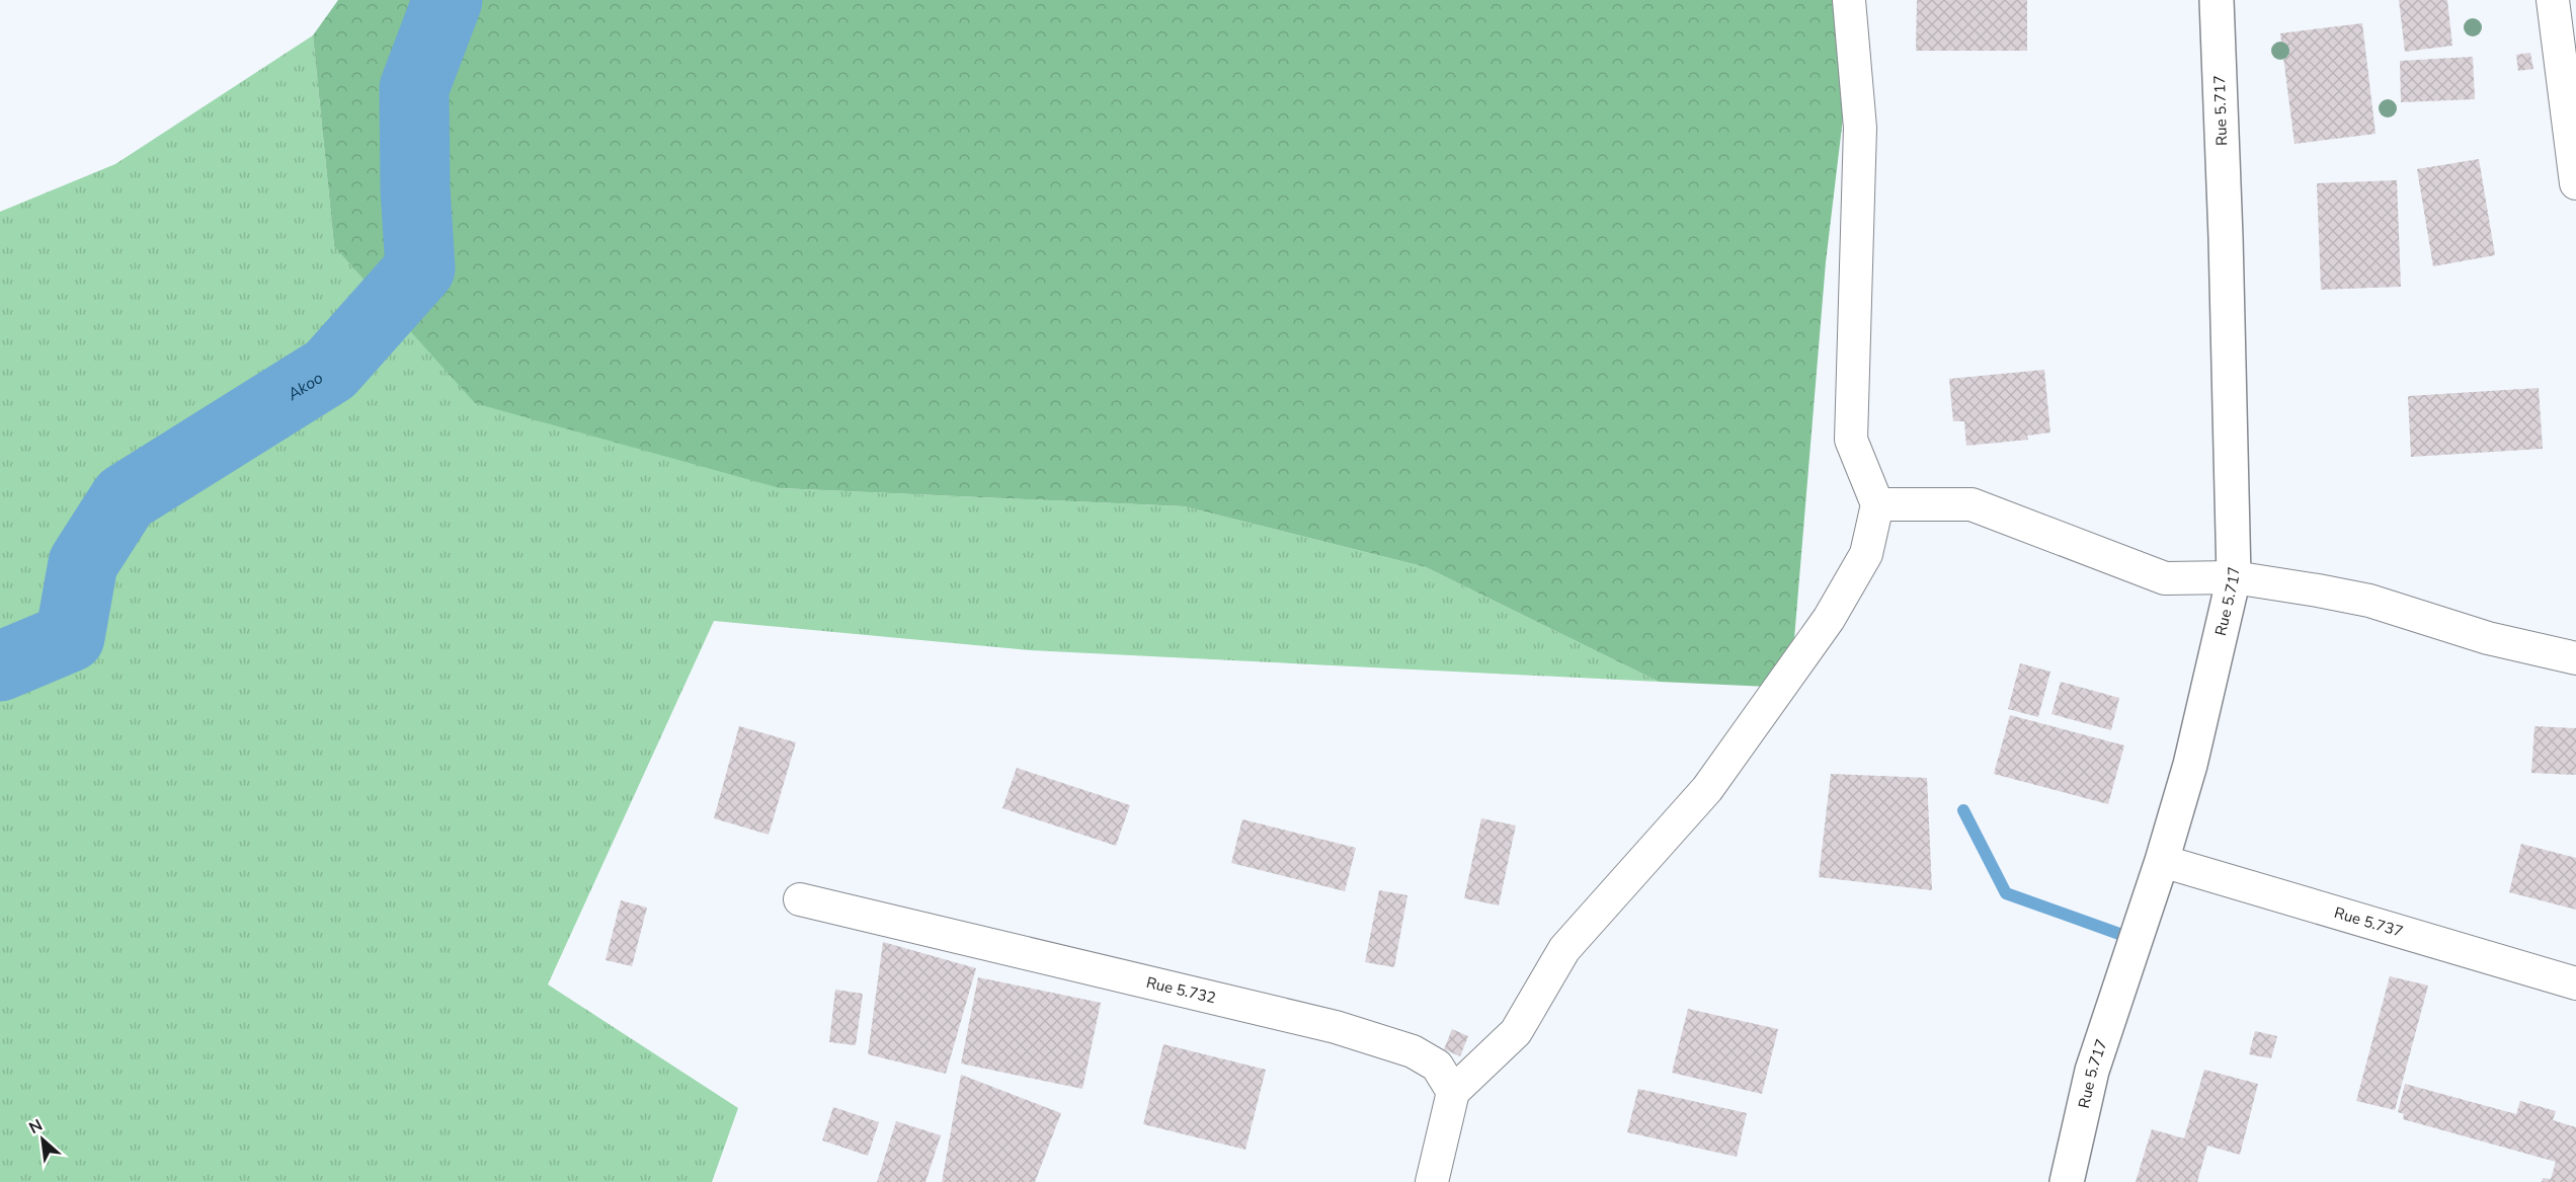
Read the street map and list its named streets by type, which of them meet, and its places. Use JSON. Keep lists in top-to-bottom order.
{
  "streets": {
    "street": ["Rue 5.717", "Rue 5.737", "Rue 5.732"]
  },
  "crossings": [
    ["Rue 5.717", "Rue 5.737"]
  ],
  "water": ["Akoo"],
  "north": "top left"
}
